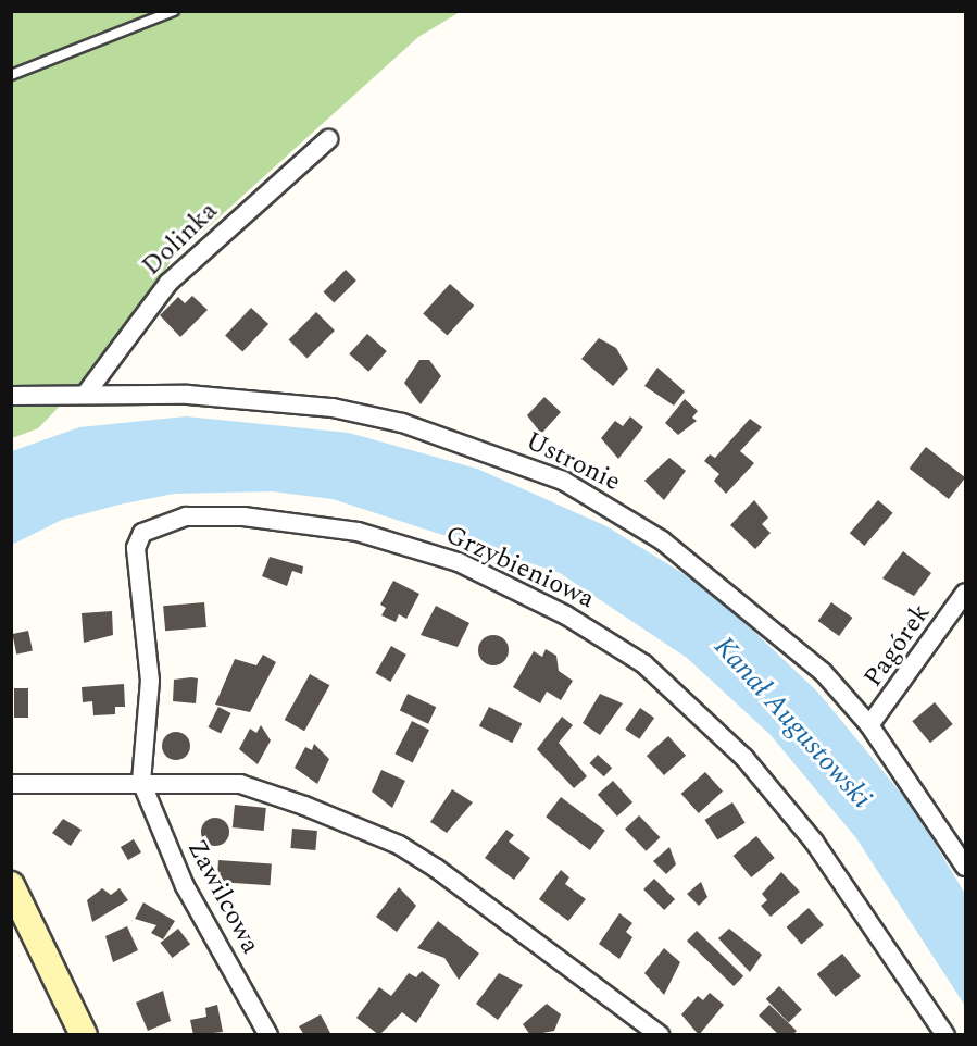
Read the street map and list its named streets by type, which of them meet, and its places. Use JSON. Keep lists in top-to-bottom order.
{
  "streets": {
    "street": [
      "Dolinka",
      "Ustronie",
      "Grzybieniowa",
      "Pagórek",
      "Zawilcowa"
    ]
  },
  "crossings": [
    ["Dolinka", "Ustronie"],
    ["Ustronie", "Pagórek"],
    ["Grzybieniowa", "Zawilcowa"]
  ],
  "water": ["Kanał Augustowski"]
}
